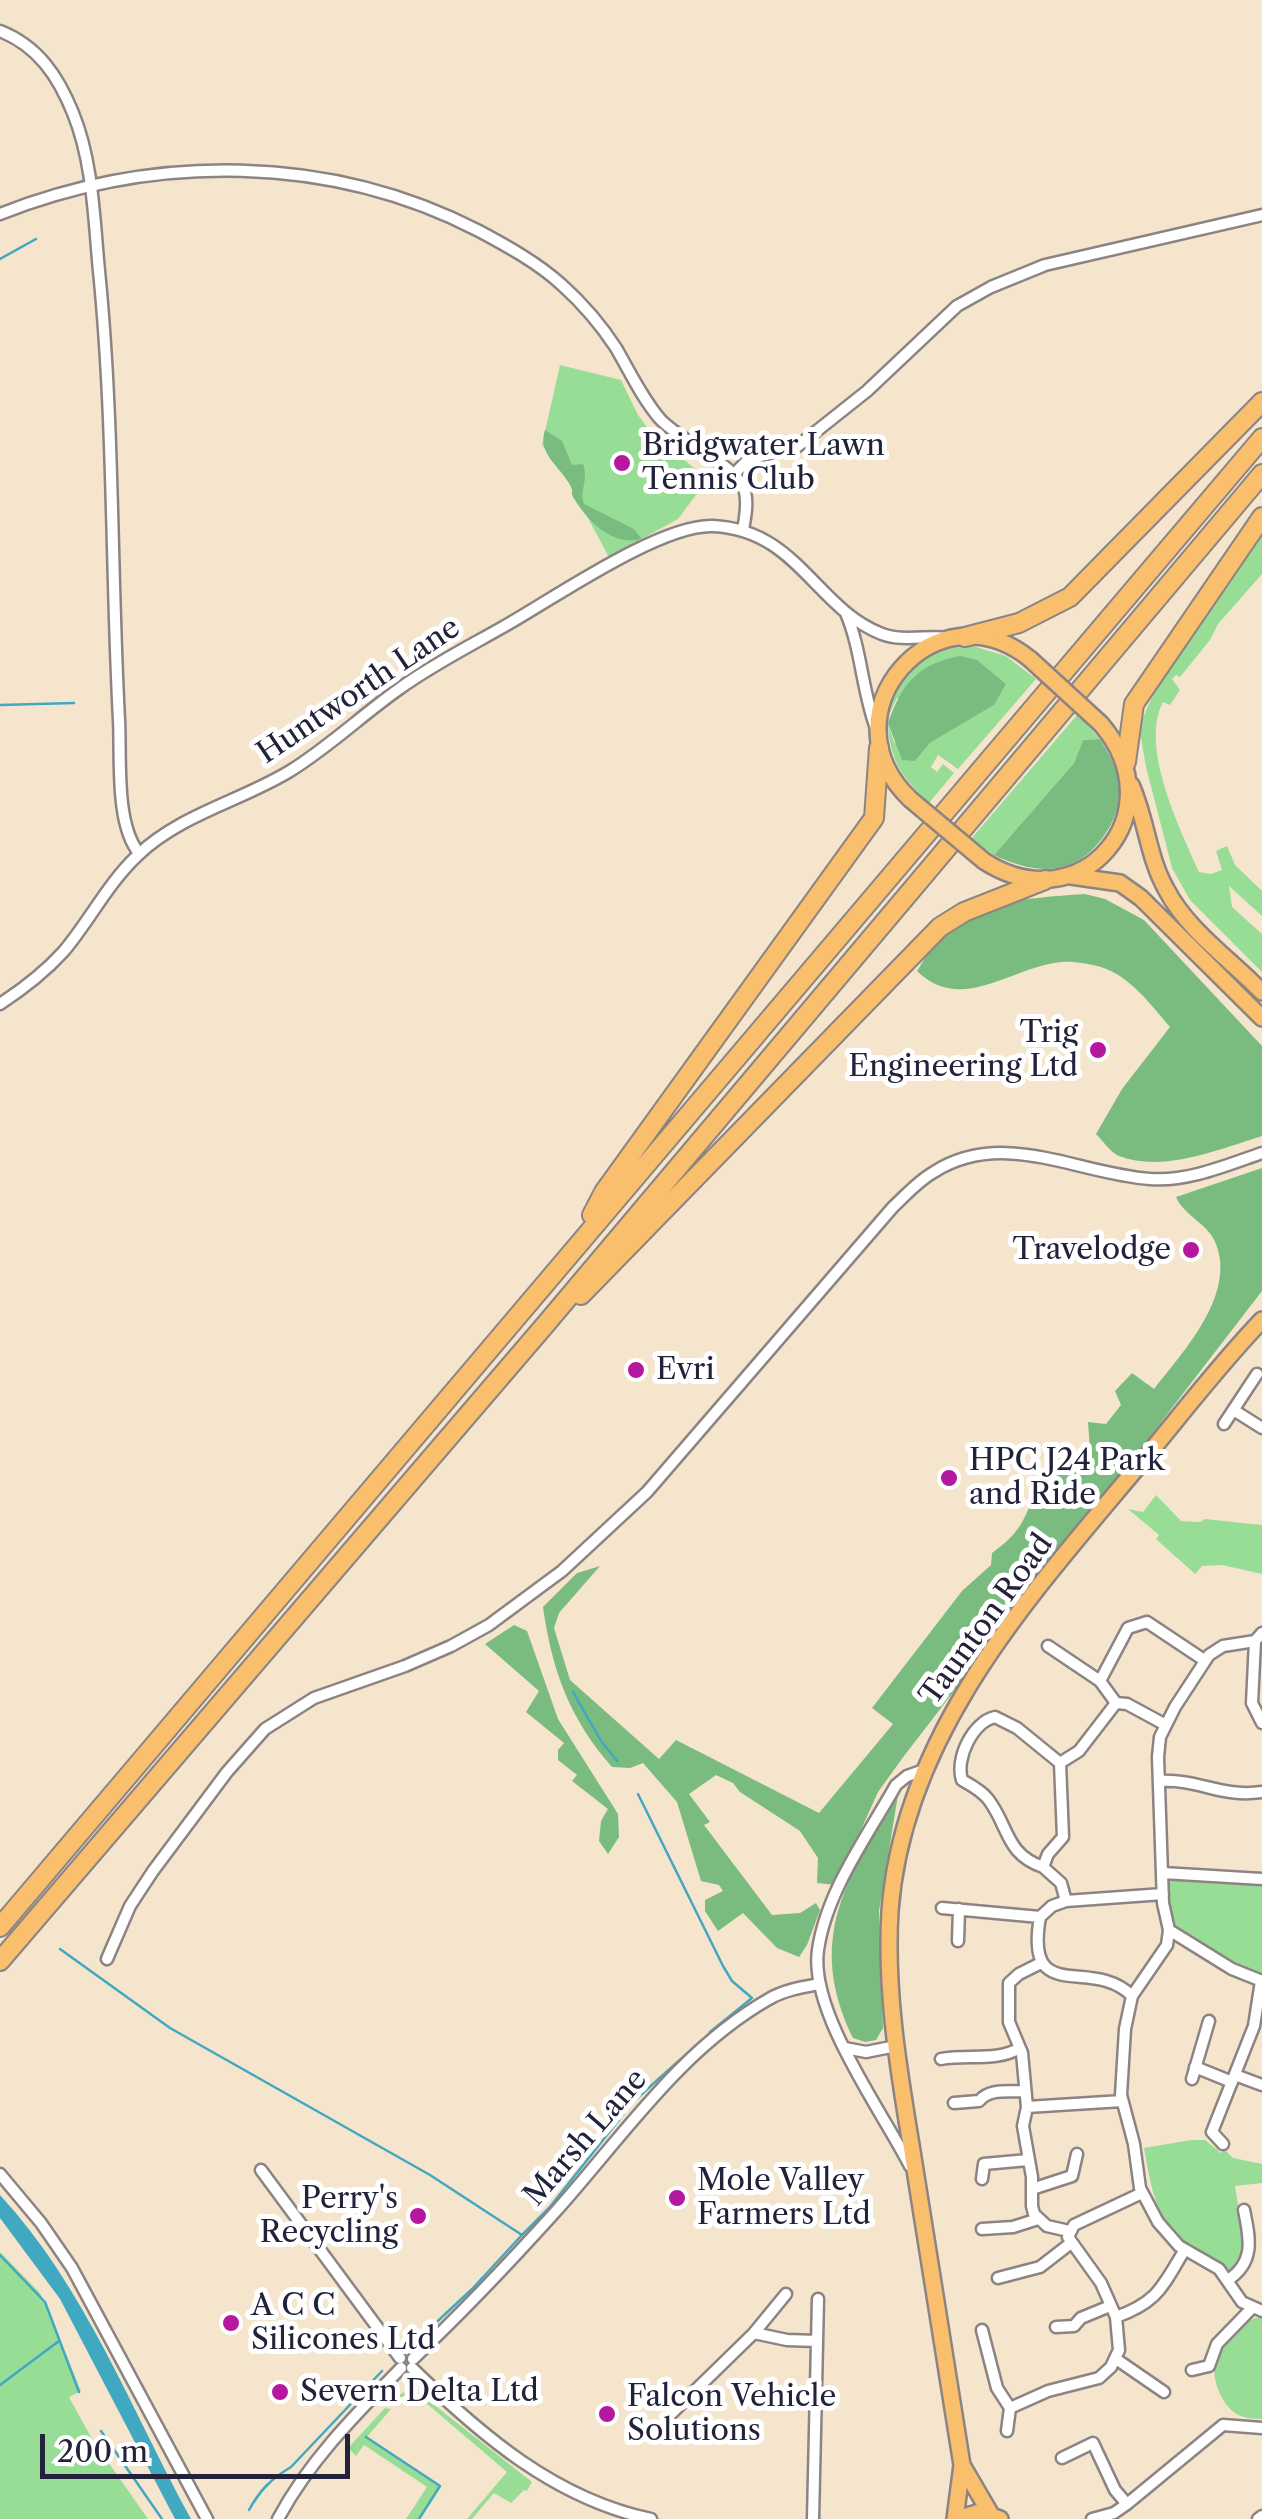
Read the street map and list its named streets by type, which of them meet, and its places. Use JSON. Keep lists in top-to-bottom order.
{
  "streets": {
    "main road": ["Taunton Road"],
    "street": ["Huntworth Lane", "Marsh Lane"]
  },
  "crossings": [
    ["Taunton Road", "Marsh Lane"]
  ],
  "places": [
    "Bridgwater Lawn Tennis Club",
    "Trig Engineering Ltd",
    "Travelodge",
    "Evri",
    "HPC J24 Park and Ride",
    "Mole Valley Farmers Ltd",
    "Perry's Recycling",
    "A C C Silicones Ltd",
    "Severn Delta Ltd",
    "Falcon Vehicle Solutions"
  ],
  "scale_bar": "200 m"
}
